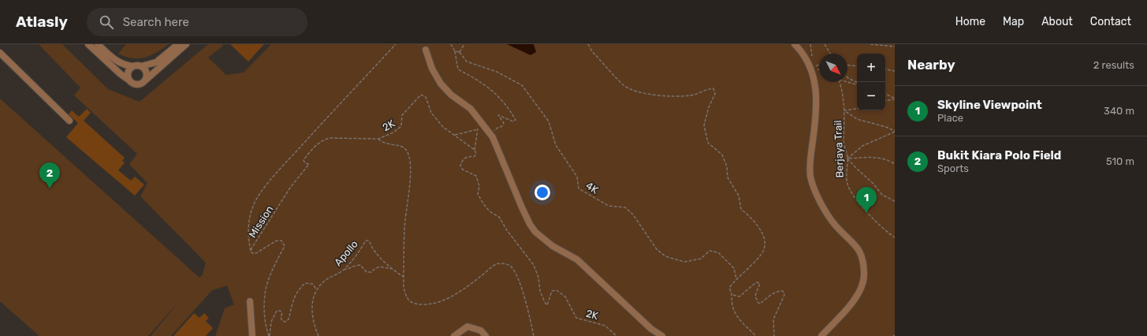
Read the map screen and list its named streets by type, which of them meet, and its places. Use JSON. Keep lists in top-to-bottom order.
{
  "streets": {
    "path": [
      "2K",
      "Berjaya Trail",
      "4K",
      "Mission",
      "Apollo"
    ]
  },
  "crossings": [
    ["2K", "Mission"],
    ["2K", "Apollo"]
  ],
  "north": "bottom right",
  "page": {
    "header": "Atlasly",
    "search": "Search here",
    "nav": [
      "Home",
      "Map",
      "About",
      "Contact"
    ],
    "heading": ["Nearby", "2 results"],
    "map_buttons": ["+", "−"],
    "list": [
      {
        "mark": "1",
        "name": "Skyline Viewpoint",
        "note": "Place",
        "value": "340 m"
      },
      {
        "mark": "2",
        "name": "Bukit Kiara Polo Field",
        "note": "Sports",
        "value": "510 m"
      }
    ],
    "pins": ["2", "1"]
  }
}
